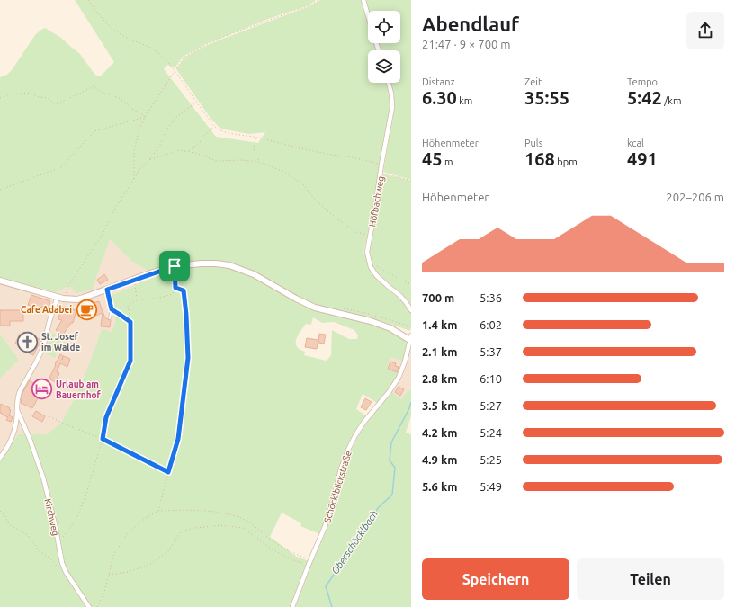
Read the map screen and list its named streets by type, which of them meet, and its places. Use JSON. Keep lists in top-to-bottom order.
{
  "streets": {
    "street": ["Höfbachweg", "Schöcklblickstraße", "Kirchweg"]
  },
  "water": ["Oberschöcklbach"],
  "places": {
    "cafe": ["Cafe Adabei"],
    "church": ["St. Josef im Walde"],
    "hotel": ["Urlaub am Bauernhof"]
  },
  "page": {
    "heading": ["Abendlauf", "21:47 · 9 × 700 m"],
    "stats": [
      ["Distanz", "6.30 km"],
      ["Zeit", "35:55"],
      ["Tempo", "5:42 /km"],
      ["Höhenmeter", "45 m"],
      ["Puls", "168 bpm"],
      ["kcal", "491"]
    ],
    "chart": ["Höhenmeter", "202–206 m"],
    "list": [
      {
        "name": "700 m",
        "note": "5:36"
      },
      {
        "name": "1.4 km",
        "note": "6:02"
      },
      {
        "name": "2.1 km",
        "note": "5:37"
      },
      {
        "name": "2.8 km",
        "note": "6:10"
      },
      {
        "name": "3.5 km",
        "note": "5:27"
      },
      {
        "name": "4.2 km",
        "note": "5:24"
      },
      {
        "name": "4.9 km",
        "note": "5:25"
      },
      {
        "name": "5.6 km",
        "note": "5:49"
      }
    ],
    "buttons": ["Speichern", "Teilen"]
  }
}
